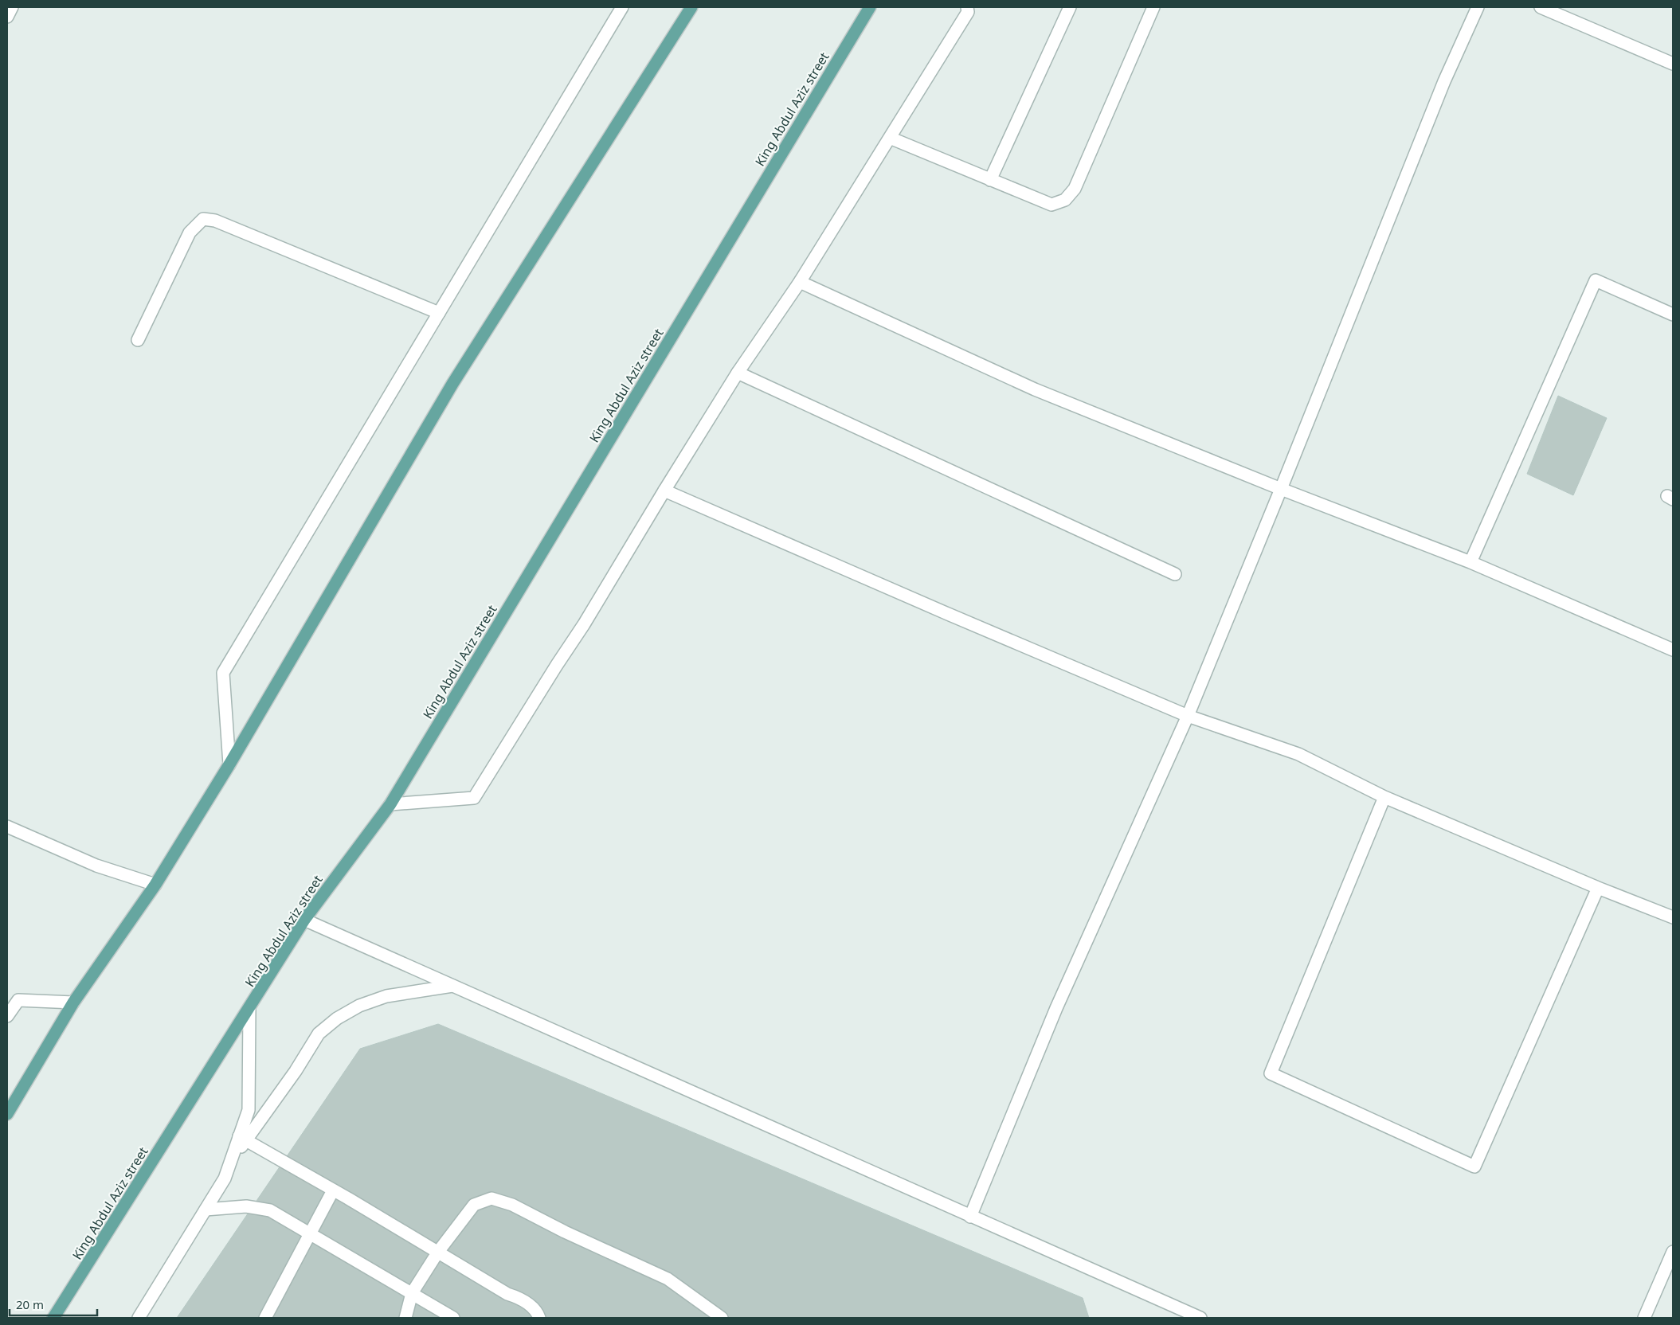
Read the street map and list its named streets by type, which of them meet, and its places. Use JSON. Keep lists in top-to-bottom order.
{
  "streets": {
    "main road": ["King Abdul Aziz street"]
  },
  "scale_bar": "20 m"
}
